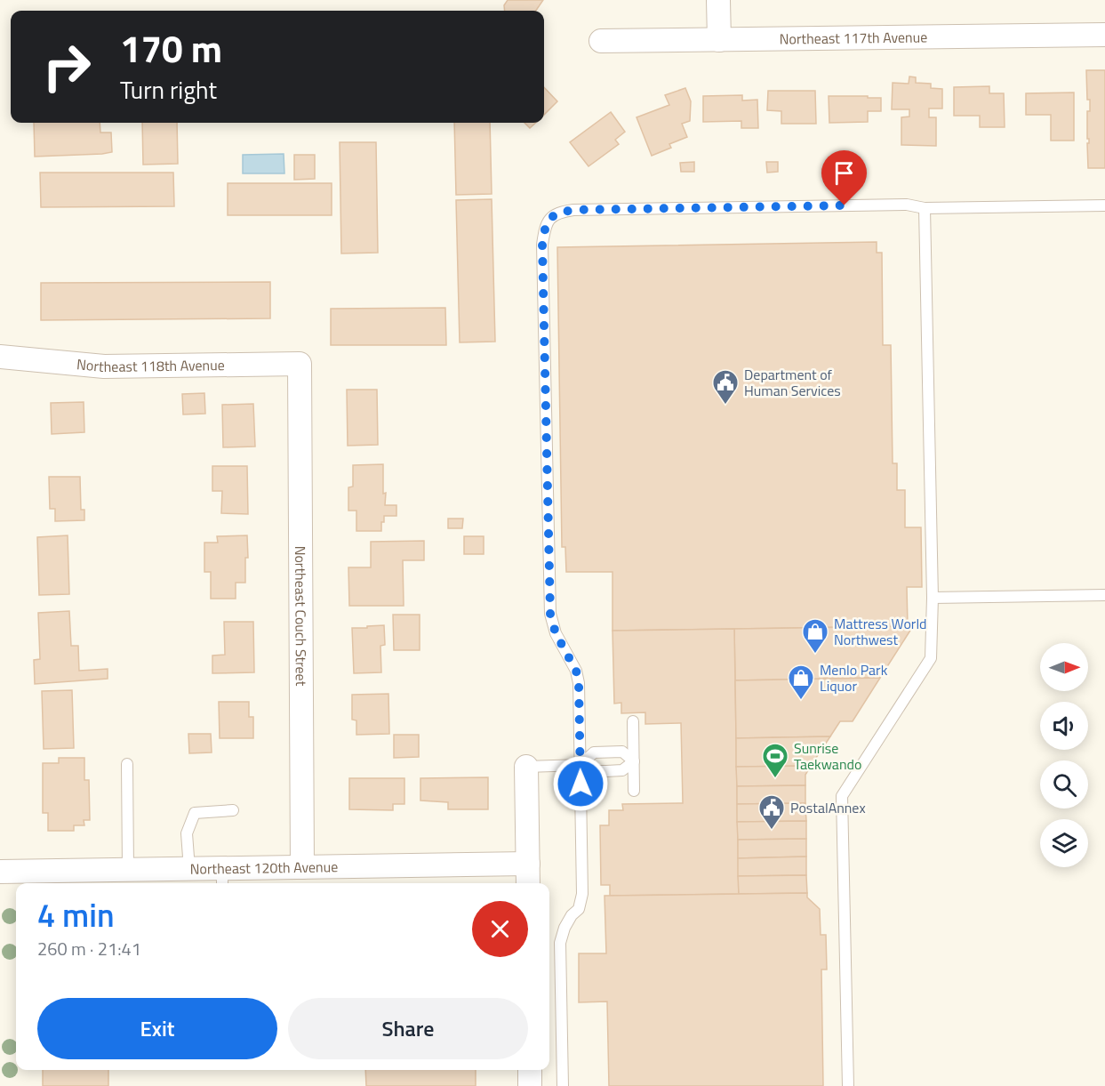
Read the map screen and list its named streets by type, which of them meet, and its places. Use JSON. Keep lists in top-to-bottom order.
{
  "streets": {
    "street": [
      "Northeast 117th Avenue",
      "Northeast 118th Avenue",
      "Northeast Couch Street",
      "Northeast 120th Avenue"
    ]
  },
  "crossings": [
    ["Northeast 118th Avenue", "Northeast Couch Street"],
    ["Northeast Couch Street", "Northeast 120th Avenue"]
  ],
  "places": {
    "public building": ["Department of Human Services", "PostalAnnex"],
    "shop": ["Mattress World Northwest", "Menlo Park Liquor"],
    "sports": ["Sunrise Taekwando"]
  },
  "north": "right",
  "page": {
    "turn": ["170 m", "Turn right"],
    "heading": ["4 min", "260 m · 21:41"],
    "buttons": ["Exit", "Share"]
  }
}
